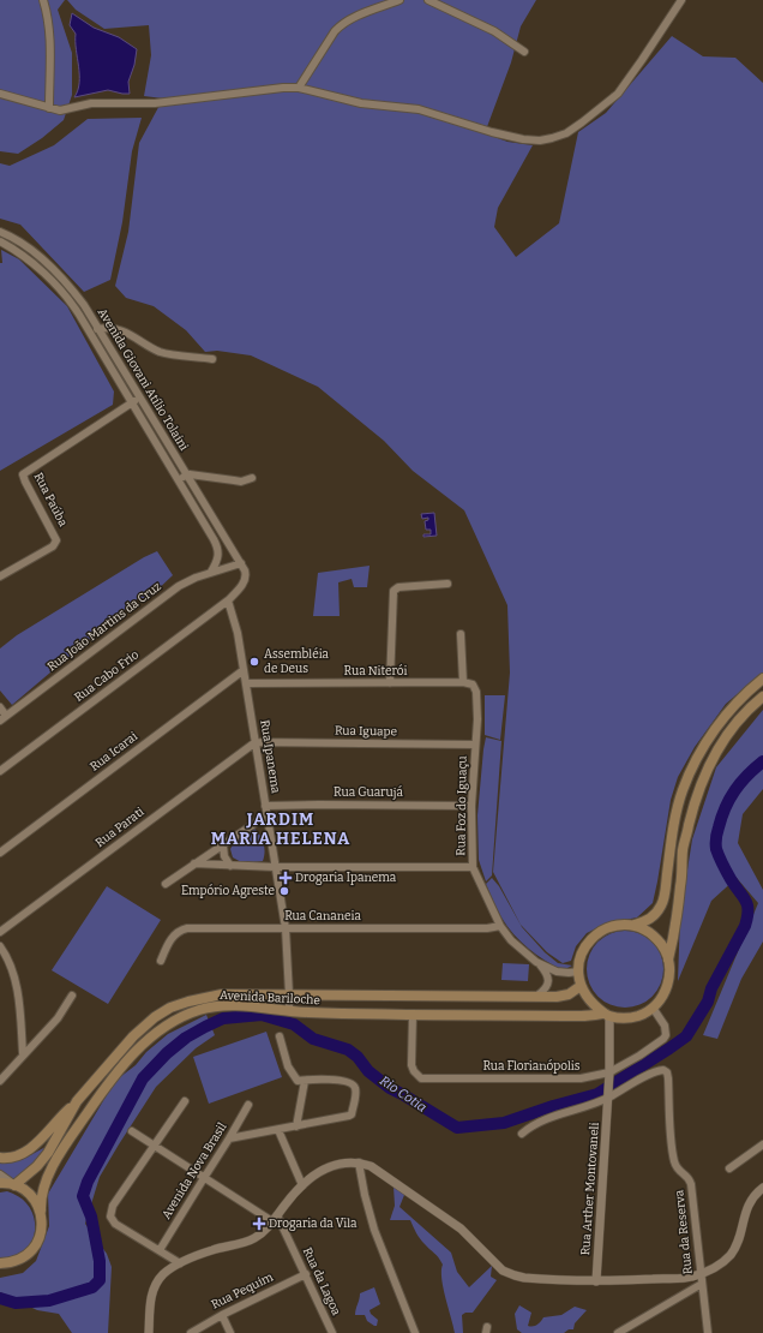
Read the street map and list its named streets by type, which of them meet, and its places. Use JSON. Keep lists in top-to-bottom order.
{
  "streets": {
    "main road": ["Avenida Bariloche"],
    "street": [
      "Avenida Giovani Atílio Tolaini",
      "Rua Paúba",
      "Rua João Martins da Cruz",
      "Rua Niterói",
      "Rua Cabo Frio",
      "Rua Iguape",
      "Rua Icarai",
      "Rua Ipanema",
      "Rua Guarujá",
      "Rua Foz do Iguaçu",
      "Rua Parati",
      "Rua Cananeia",
      "Rua Florianópolis",
      "Avenida Nova Brasil",
      "Rua Arther Montovaneli",
      "Rua da Reserva",
      "Rua da Lagoa",
      "Rua Pequim"
    ]
  },
  "crossings": [
    ["Avenida Giovani Atílio Tolaini", "Rua Paúba"],
    ["Avenida Giovani Atílio Tolaini", "Rua João Martins da Cruz"],
    ["Rua Niterói", "Rua Ipanema"],
    ["Rua Niterói", "Rua Foz do Iguaçu"],
    ["Rua Cabo Frio", "Rua Ipanema"],
    ["Rua Iguape", "Rua Ipanema"],
    ["Rua Iguape", "Rua Foz do Iguaçu"],
    ["Rua Iguape", "Rua Parati"],
    ["Rua Icarai", "Rua Ipanema"],
    ["Rua Ipanema", "Rua Guarujá"],
    ["Rua Ipanema", "Rua Parati"],
    ["Rua Ipanema", "Rua Cananeia"],
    ["Rua Ipanema", "Avenida Bariloche"],
    ["Rua Guarujá", "Rua Foz do Iguaçu"],
    ["Rua Foz do Iguaçu", "Rua Cananeia"],
    ["Rua Foz do Iguaçu", "Avenida Bariloche"],
    ["Rua Foz do Iguaçu", "Rua Florianópolis"],
    ["Rua Foz do Iguaçu", "Rua Arther Montovaneli"],
    ["Avenida Bariloche", "Rua Florianópolis"],
    ["Avenida Bariloche", "Rua Arther Montovaneli"],
    ["Rua Florianópolis", "Rua Arther Montovaneli"],
    ["Rua Arther Montovaneli", "Rua da Reserva"],
    ["Rua da Lagoa", "Rua Pequim"]
  ],
  "districts": ["JARDIM MARIA HELENA"],
  "water": ["Rio Cotia"],
  "places": {
    "other": ["Assembléia de Deus", "Empório Agreste"],
    "health": ["Drogaria Ipanema", "Drogaria da Vila"]
  }
}
